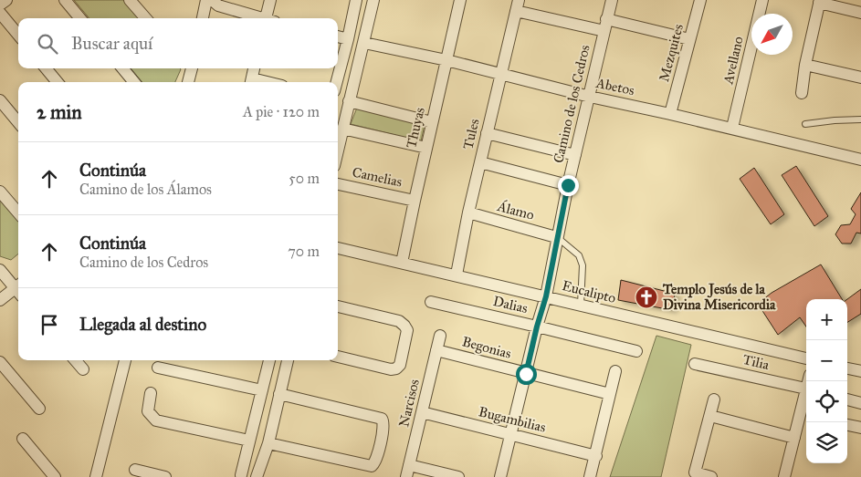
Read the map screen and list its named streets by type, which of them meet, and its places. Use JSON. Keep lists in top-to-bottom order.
{
  "streets": {
    "street": [
      "Mezquites",
      "Avellano",
      "Abetos",
      "Camino de los Cedros",
      "Thuyas",
      "Tules",
      "Camelias",
      "Álamo",
      "Eucalipto",
      "Dalias",
      "Begonias",
      "Tilia",
      "Narcisos",
      "Bugambilias"
    ]
  },
  "crossings": [
    ["Mezquites", "Abetos"],
    ["Avellano", "Abetos"],
    ["Abetos", "Camino de los Cedros"],
    ["Abetos", "Thuyas"],
    ["Abetos", "Tules"],
    ["Camino de los Cedros", "Álamo"],
    ["Camino de los Cedros", "Eucalipto"],
    ["Camino de los Cedros", "Dalias"],
    ["Camino de los Cedros", "Begonias"],
    ["Camino de los Cedros", "Bugambilias"],
    ["Thuyas", "Camelias"],
    ["Thuyas", "Eucalipto"],
    ["Tules", "Álamo"],
    ["Tules", "Eucalipto"],
    ["Begonias", "Narcisos"],
    ["Narcisos", "Bugambilias"]
  ],
  "places": {
    "church": ["Templo Jesús de la Divina Misericordia"]
  },
  "north": "bottom left",
  "page": {
    "search": "Buscar aquí",
    "heading": ["2 min", "A pie · 120 m"],
    "list": [
      ["Continúa", "Camino de los Álamos", "50 m"],
      ["Continúa", "Camino de los Cedros", "70 m"],
      "Llegada al destino"
    ],
    "map_buttons": ["+", "−"]
  }
}
